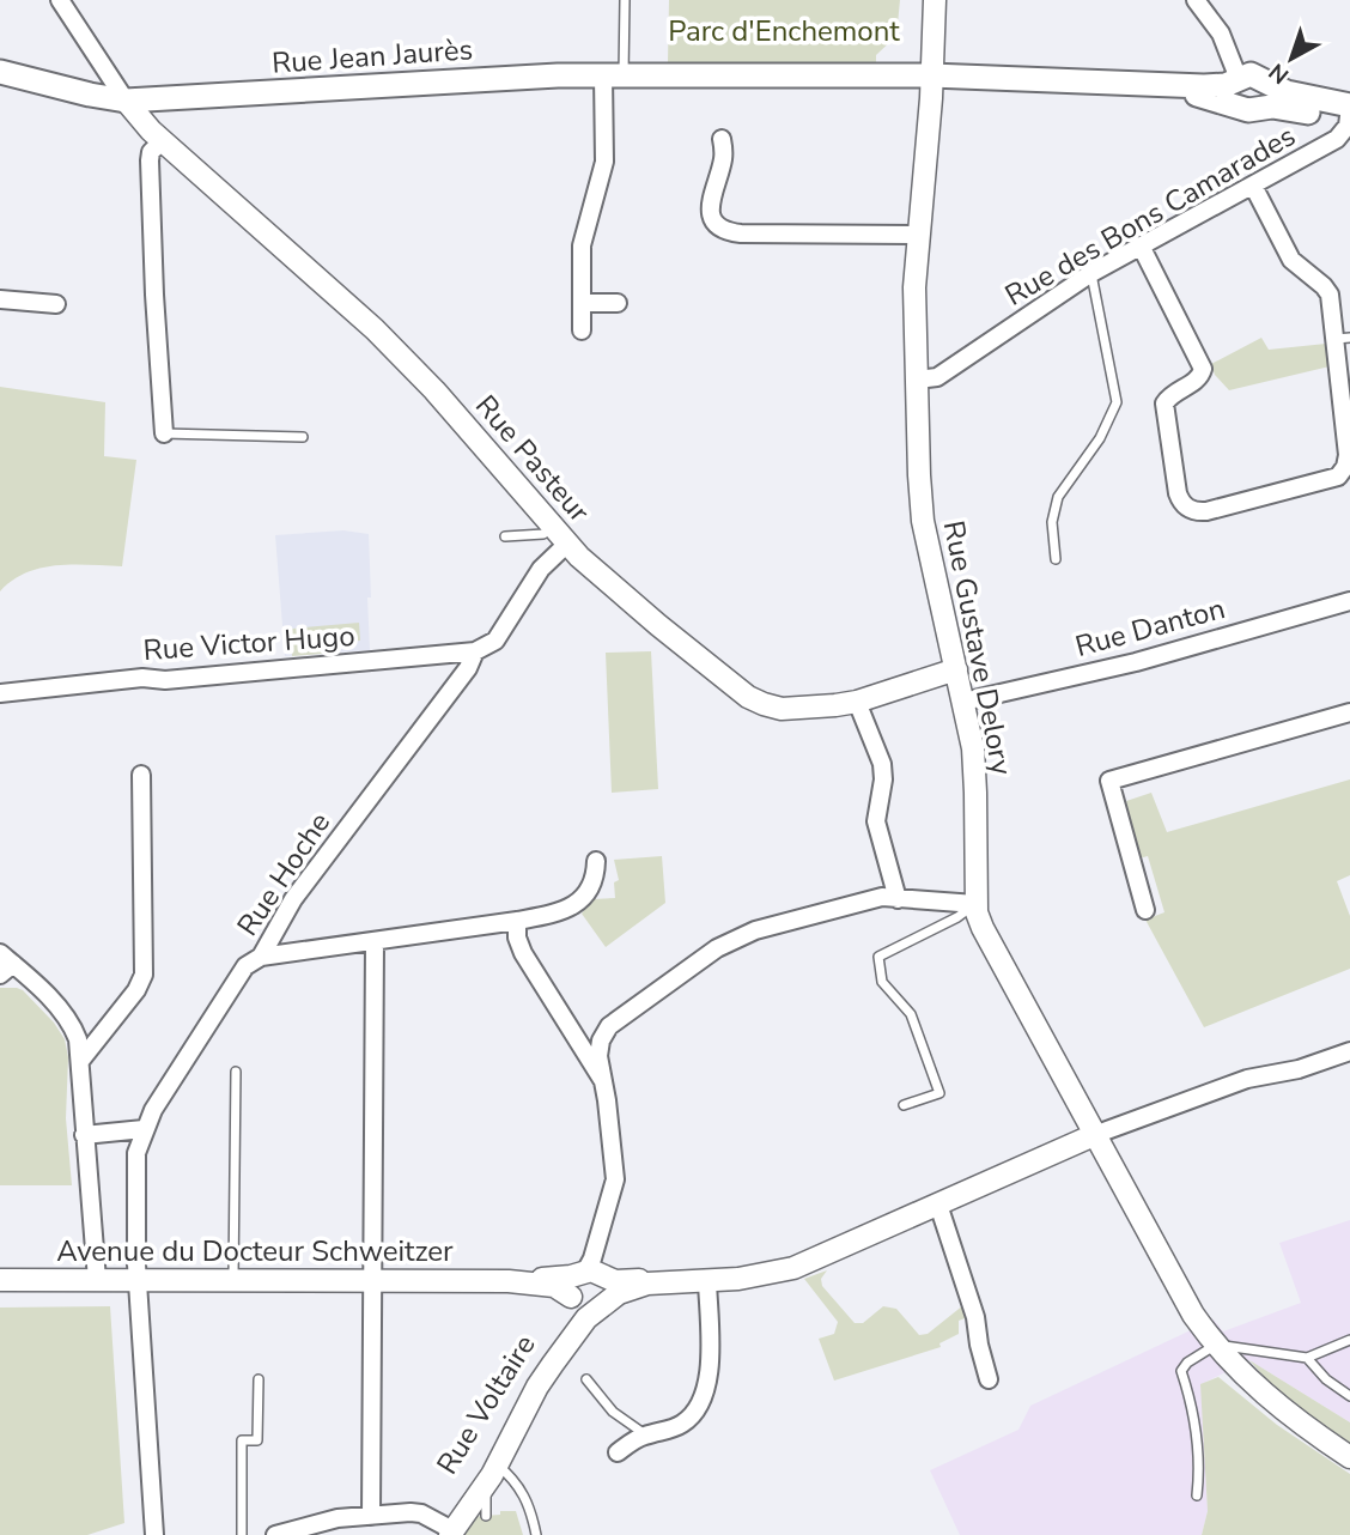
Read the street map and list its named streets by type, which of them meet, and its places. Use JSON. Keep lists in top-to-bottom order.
{
  "streets": {
    "main road": ["Rue Jean Jaurès"],
    "street": [
      "Rue des Bons Camarades",
      "Rue Pasteur",
      "Rue Danton",
      "Rue Victor Hugo",
      "Rue Gustave Delory",
      "Rue Hoche",
      "Avenue du Docteur Schweitzer",
      "Rue Voltaire"
    ]
  },
  "crossings": [
    ["Rue Jean Jaurès", "Rue des Bons Camarades"],
    ["Rue Jean Jaurès", "Rue Pasteur"],
    ["Rue Jean Jaurès", "Rue Gustave Delory"],
    ["Rue des Bons Camarades", "Rue Gustave Delory"],
    ["Rue Pasteur", "Rue Victor Hugo"],
    ["Rue Pasteur", "Rue Gustave Delory"],
    ["Rue Danton", "Rue Gustave Delory"],
    ["Rue Victor Hugo", "Rue Hoche"],
    ["Rue Hoche", "Avenue du Docteur Schweitzer"],
    ["Avenue du Docteur Schweitzer", "Rue Voltaire"]
  ],
  "parks": ["Parc d'Enchemont"],
  "north": "bottom left"
}
